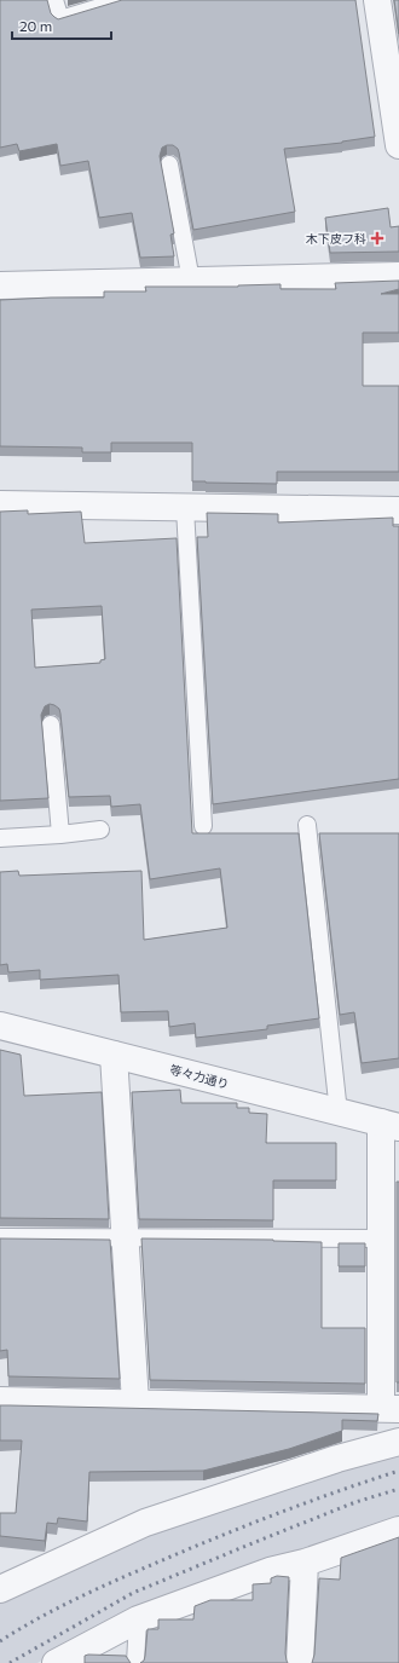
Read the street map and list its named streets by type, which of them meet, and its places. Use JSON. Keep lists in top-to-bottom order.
{
  "streets": {
    "street": ["等々力通り"]
  },
  "places": {
    "health": ["木下皮フ科"]
  },
  "scale_bar": "20 m"
}
